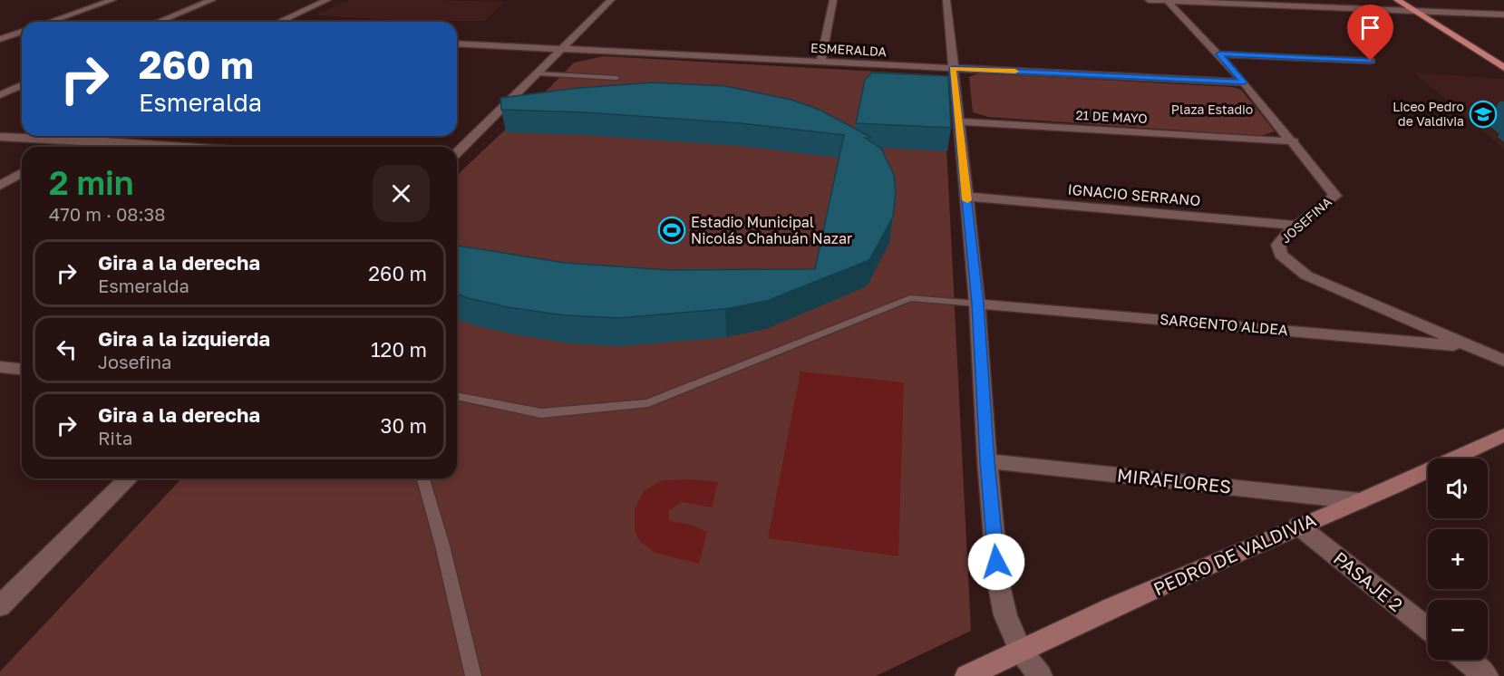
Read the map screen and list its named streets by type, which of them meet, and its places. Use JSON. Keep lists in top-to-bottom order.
{
  "streets": {
    "street": [
      "ESMERALDA",
      "21 DE MAYO",
      "IGNACIO SERRANO",
      "JOSEFINA",
      "SARGENTO ALDEA",
      "MIRAFLORES",
      "PEDRO DE VALDIVIA",
      "PASAJE 2"
    ]
  },
  "crossings": [
    ["ESMERALDA", "JOSEFINA"],
    ["21 DE MAYO", "JOSEFINA"],
    ["IGNACIO SERRANO", "JOSEFINA"],
    ["JOSEFINA", "SARGENTO ALDEA"],
    ["MIRAFLORES", "PEDRO DE VALDIVIA"],
    ["PEDRO DE VALDIVIA", "PASAJE 2"]
  ],
  "parks": ["Plaza Estadio"],
  "places": {
    "school or university": ["Liceo Pedro de Valdivia"],
    "sports": ["Estadio Municipal Nicolás Chahuán Nazar"]
  },
  "page": {
    "turn": ["260 m", "Esmeralda"],
    "heading": ["2 min", "470 m · 08:38"],
    "list": [
      {
        "name": "Gira a la derecha",
        "note": "Esmeralda",
        "value": "260 m"
      },
      {
        "name": "Gira a la izquierda",
        "note": "Josefina",
        "value": "120 m"
      },
      {
        "name": "Gira a la derecha",
        "note": "Rita",
        "value": "30 m"
      }
    ],
    "map_buttons": ["+", "−"]
  }
}
